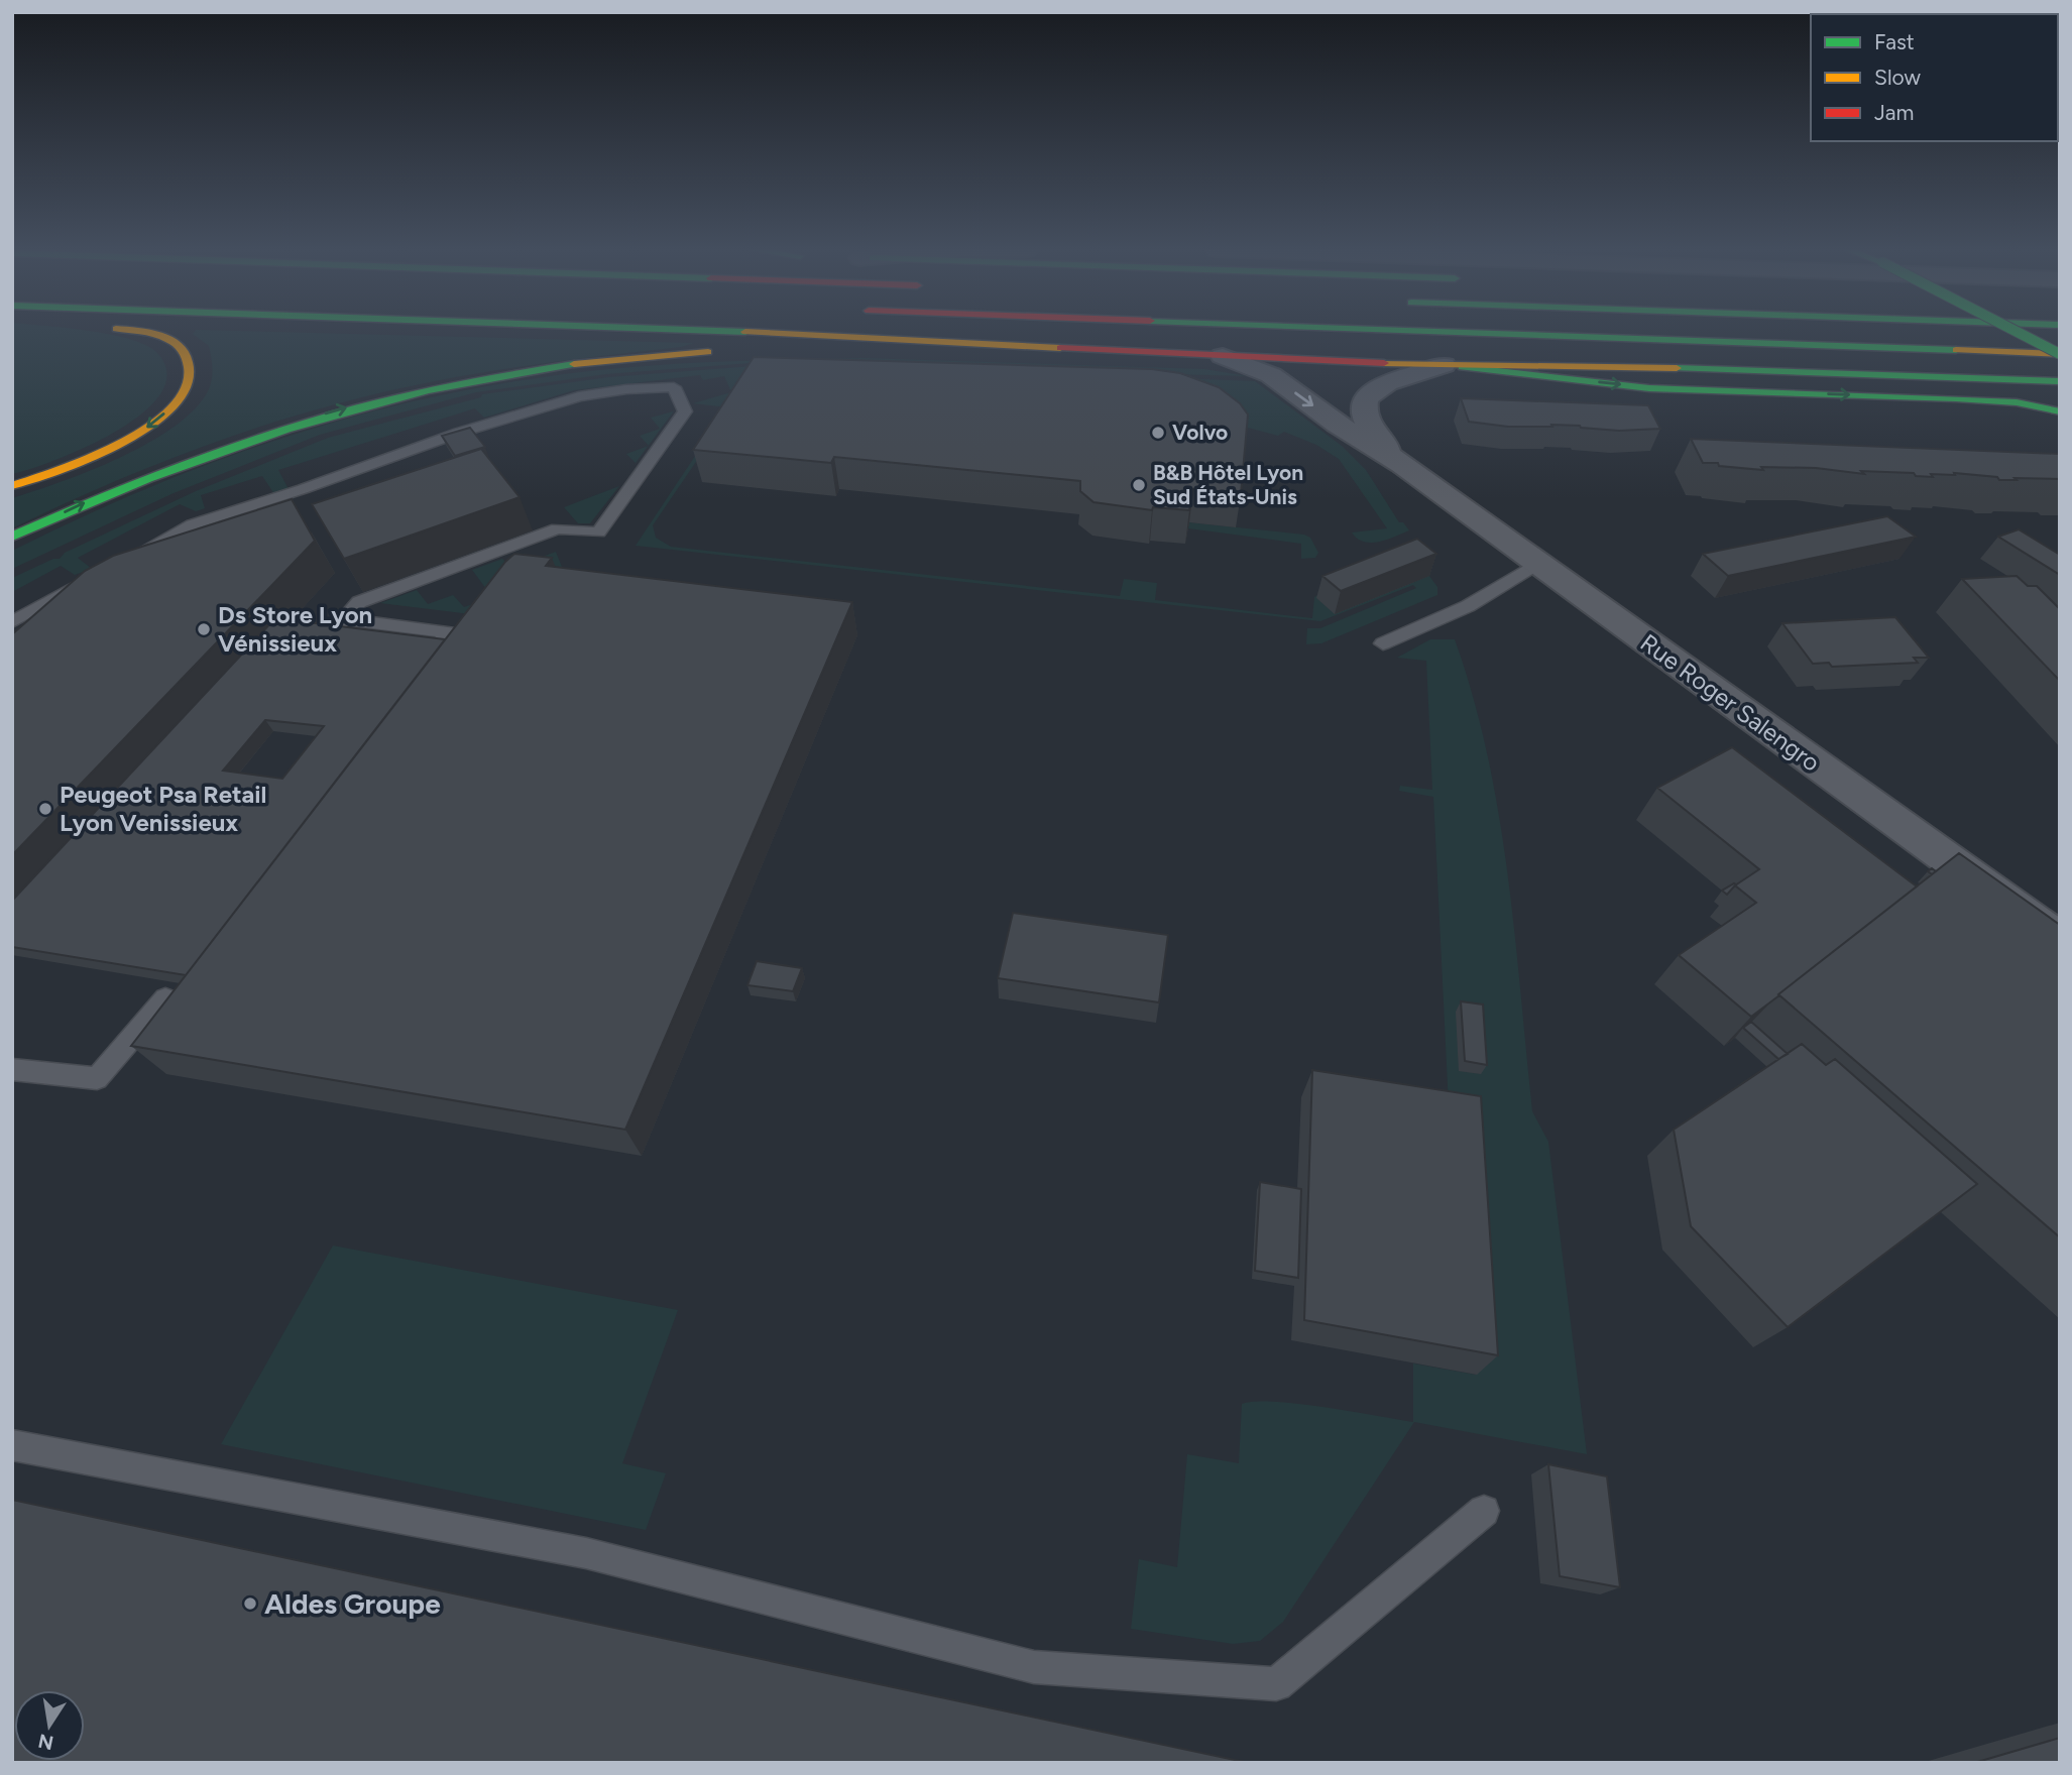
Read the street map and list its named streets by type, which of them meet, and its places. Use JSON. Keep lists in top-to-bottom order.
{
  "streets": {
    "street": ["Rue Roger Salengro"]
  },
  "places": [
    "Volvo",
    "B&B Hôtel Lyon Sud États-Unis",
    "Ds Store Lyon Vénissieux",
    "Peugeot Psa Retail Lyon Venissieux",
    "Aldes Groupe"
  ],
  "legend": ["Fast", "Slow", "Jam"],
  "north": "bottom"
}
